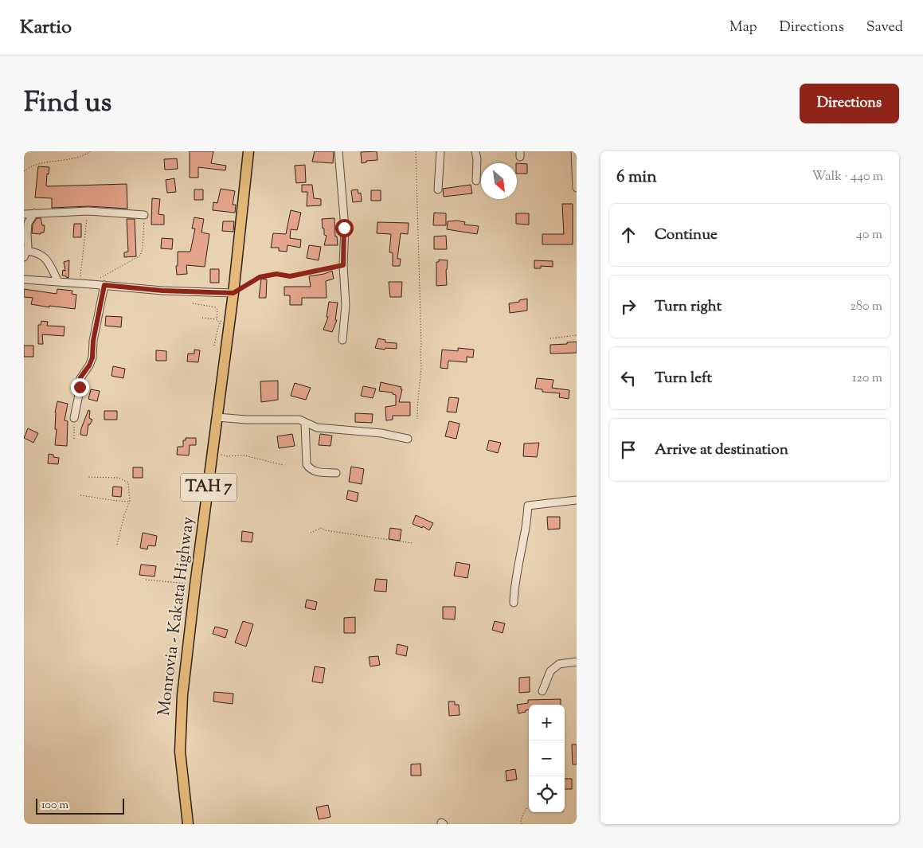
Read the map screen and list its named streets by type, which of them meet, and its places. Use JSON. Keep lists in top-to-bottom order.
{
  "streets": {
    "highway": ["TAH 7", "Monrovia - Kakata Highway"]
  },
  "scale_bar": "100 m",
  "north": "bottom right",
  "page": {
    "header": "Kartio",
    "nav": ["Map", "Directions", "Saved"],
    "title": "Find us",
    "buttons": "Directions",
    "heading": ["6 min", "Walk · 440 m"],
    "list": [
      ["Continue", "40 m"],
      ["Turn right", "280 m"],
      ["Turn left", "120 m"],
      "Arrive at destination"
    ],
    "map_buttons": ["+", "−"],
    "scale": "100 m"
  }
}
